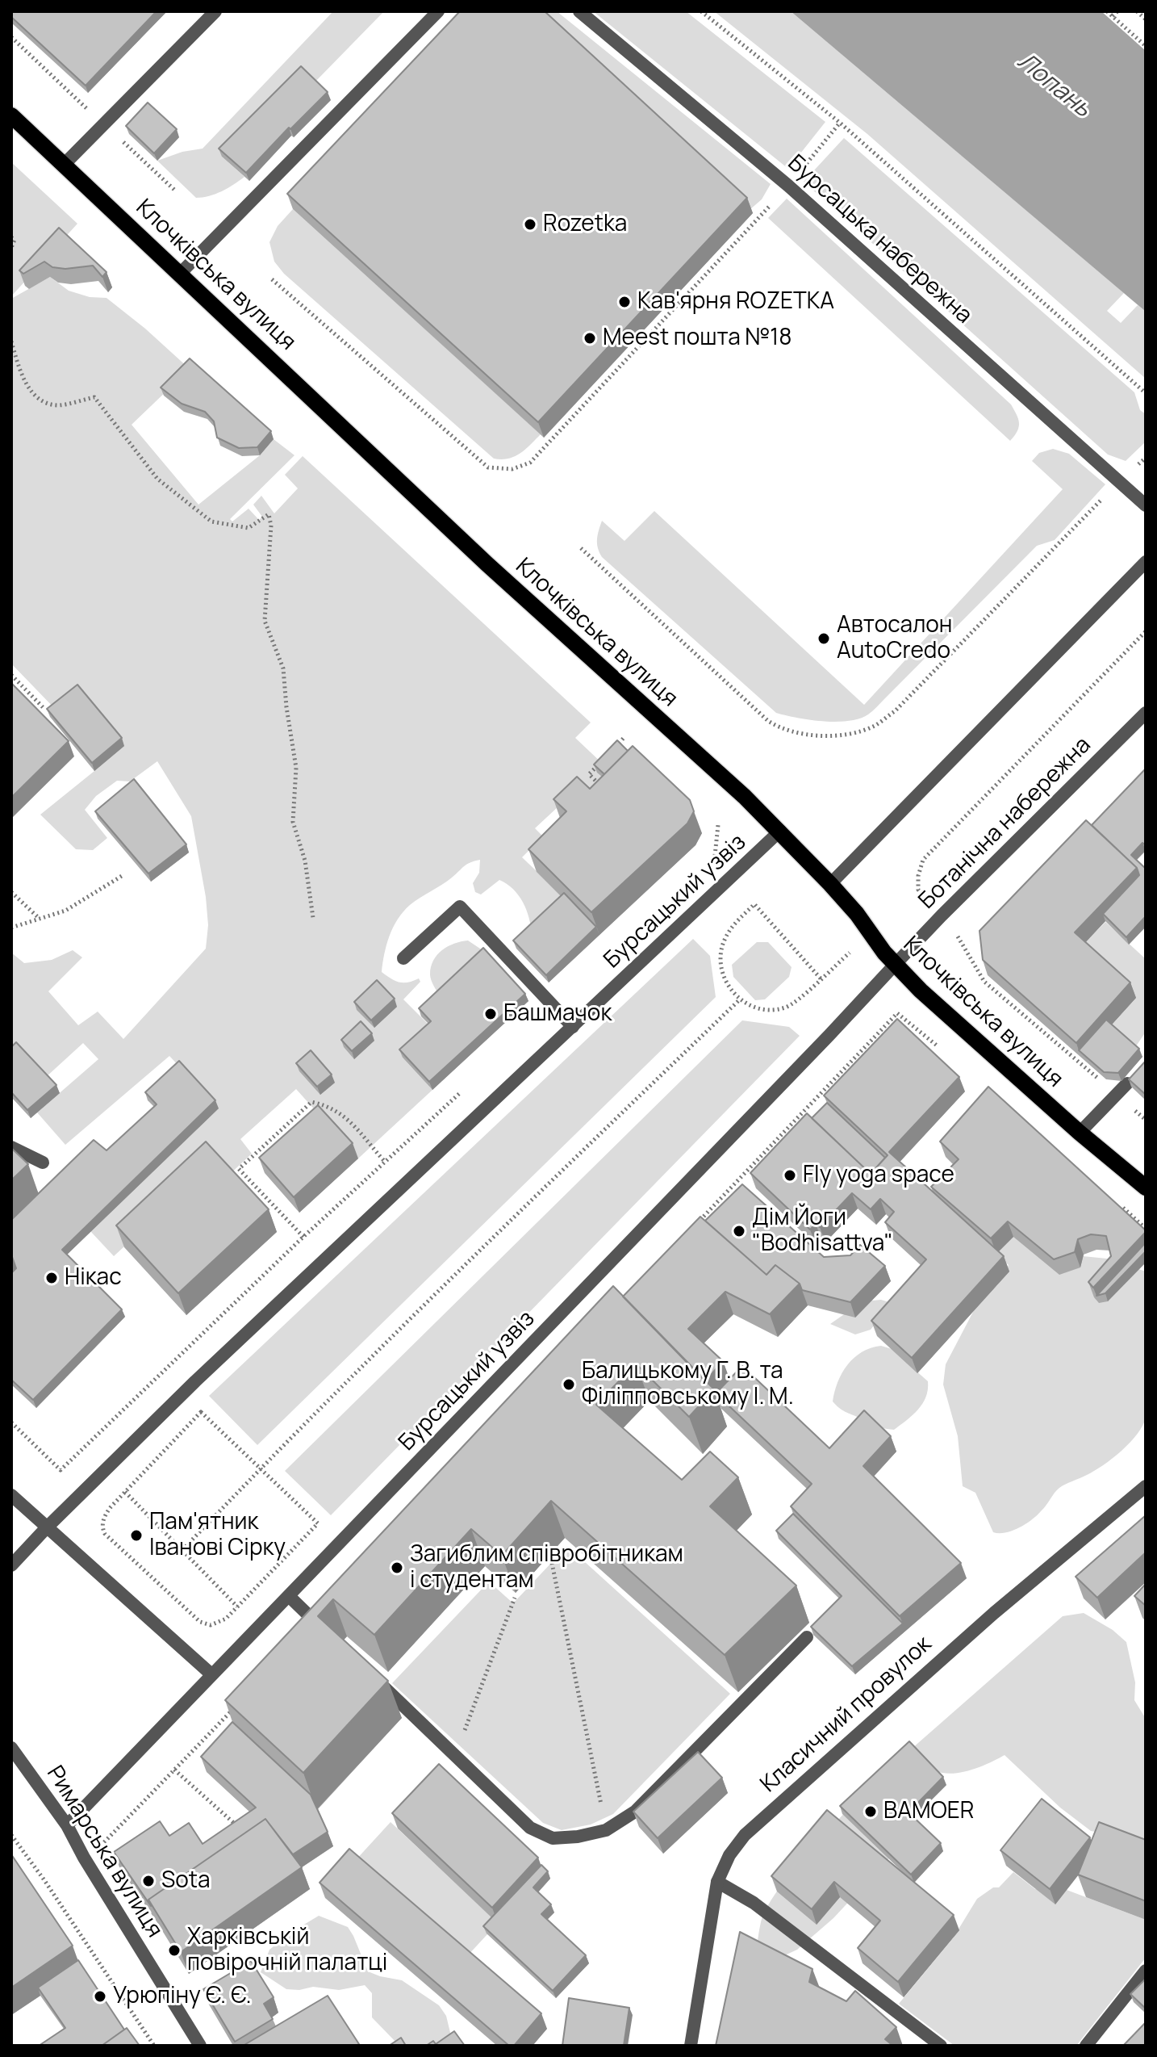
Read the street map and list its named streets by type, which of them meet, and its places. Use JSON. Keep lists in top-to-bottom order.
{
  "streets": {
    "main road": ["Клочківська вулиця"],
    "street": [
      "Бурсацька набережна",
      "Ботанічна набережна",
      "Бурсацький узвіз",
      "Класичний провулок",
      "Римарська вулиця"
    ]
  },
  "crossings": [
    ["Клочківська вулиця", "Ботанічна набережна"],
    ["Клочківська вулиця", "Бурсацький узвіз"],
    ["Ботанічна набережна", "Бурсацький узвіз"],
    ["Бурсацький узвіз", "Римарська вулиця"]
  ],
  "water": ["Лопань"],
  "places": [
    "Rozetka",
    "Кав'ярня ROZETKA",
    "Meest пошта №18",
    "Автосалон AutoCredo",
    "Башмачок",
    "Fly yoga space",
    "Дім Йоги \"Bodhisattva\"",
    "Нікас",
    "Балицькому Г. В. та Філіпповському І. М.",
    "Пам'ятник Іванові Сірку",
    "Загиблим співробітникам і студентам",
    "BAMOER",
    "Sota",
    "Харківській повірочній палатці",
    "Урюпіну Є. Є."
  ]
}
